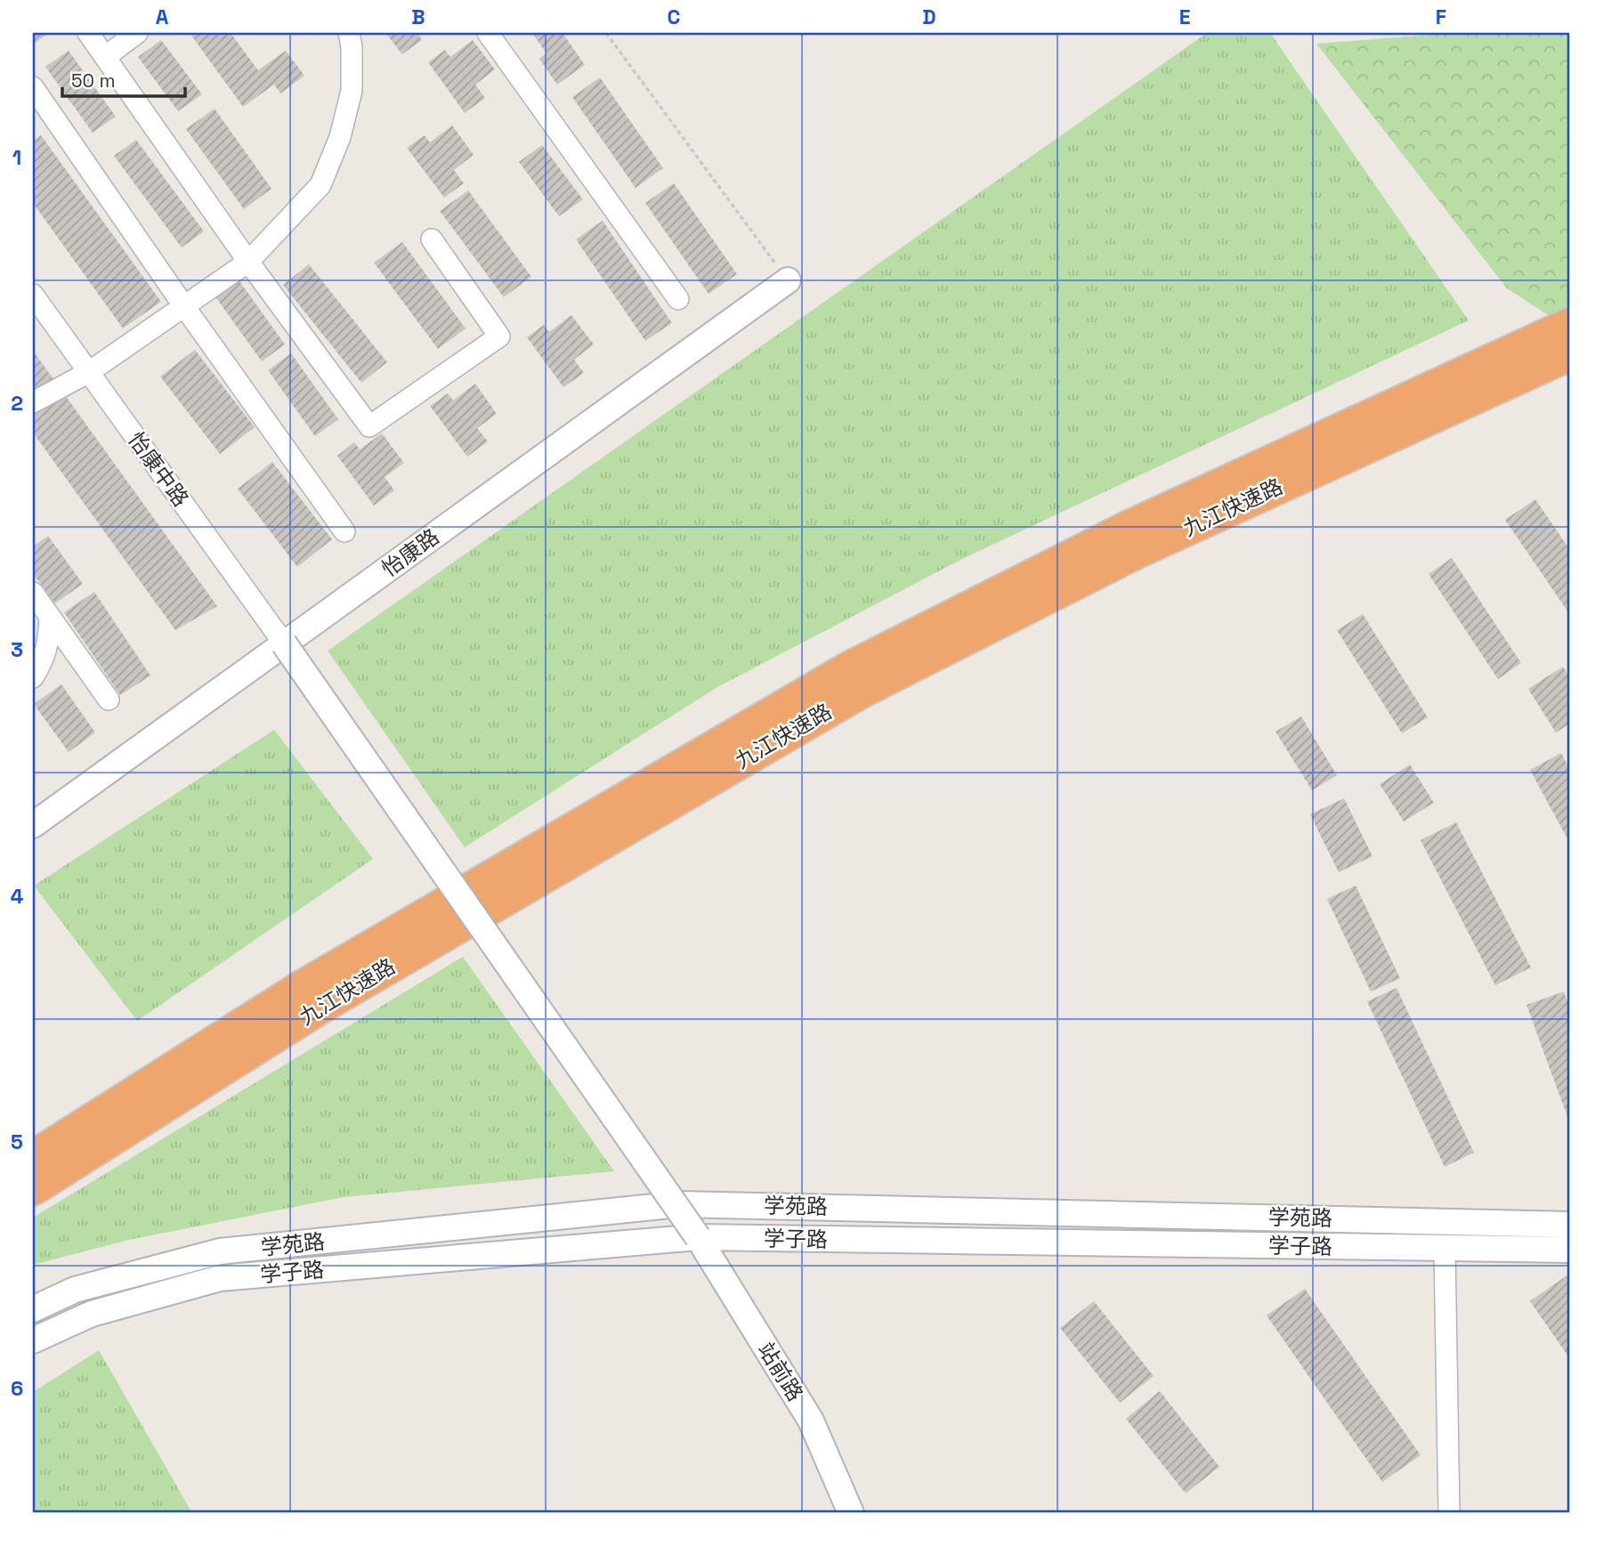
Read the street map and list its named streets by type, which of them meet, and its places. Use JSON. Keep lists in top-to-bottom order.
{
  "streets": {
    "highway": ["九江快速路"],
    "street": [
      "怡康中路",
      "怡康路",
      "学苑路",
      "学子路",
      "站前路"
    ]
  },
  "crossings": [
    ["怡康中路", "怡康路"],
    ["怡康中路", "站前路"],
    ["怡康路", "站前路"],
    ["学子路", "站前路"]
  ],
  "scale_bar": "50 m",
  "grid": {
    "columns": [
      "A",
      "B",
      "C",
      "D",
      "E",
      "F"
    ],
    "rows": [
      "1",
      "2",
      "3",
      "4",
      "5",
      "6"
    ]
  }
}
